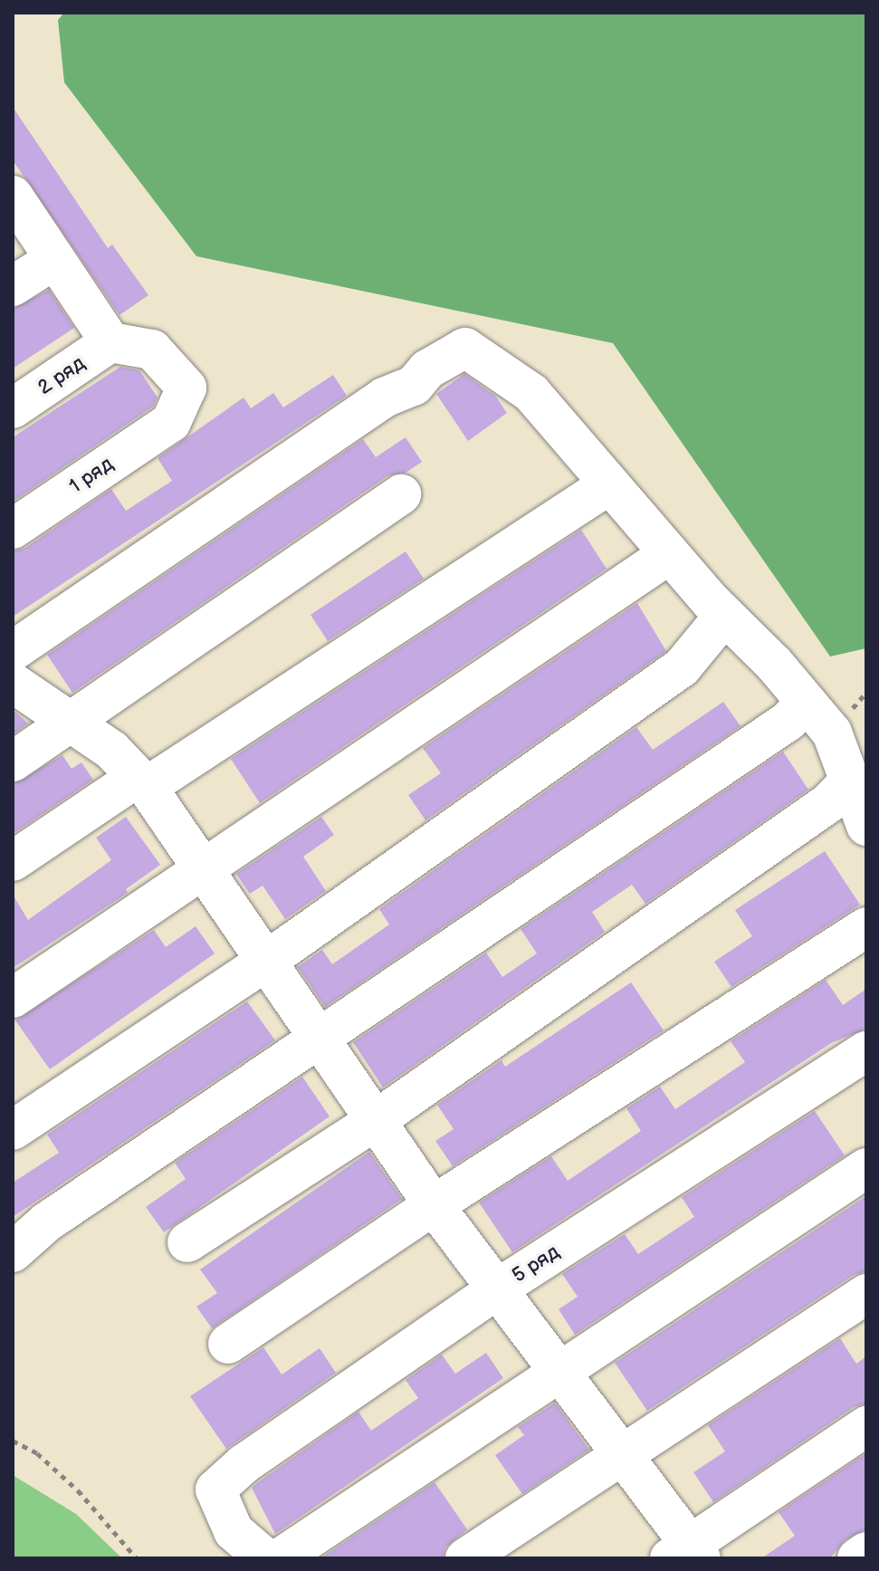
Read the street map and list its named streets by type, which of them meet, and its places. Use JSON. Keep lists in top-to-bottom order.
{
  "streets": {
    "street": ["2 ряд", "1 ряд", "5 ряд"]
  },
  "crossings": [
    ["2 ряд", "1 ряд"]
  ]
}
